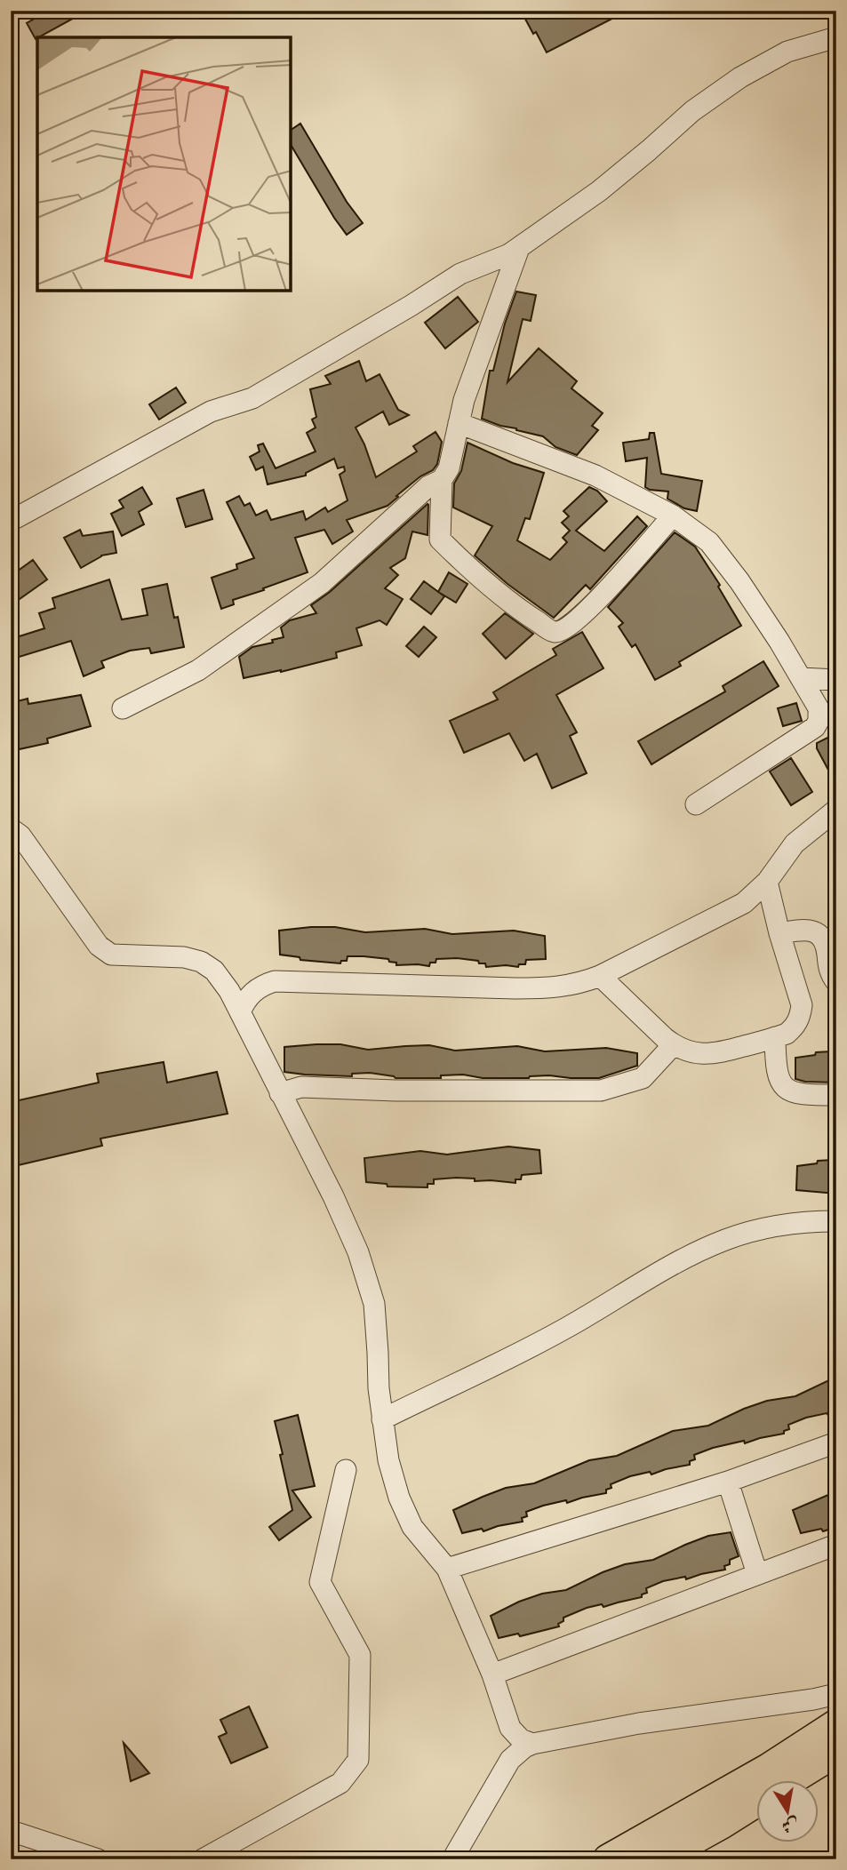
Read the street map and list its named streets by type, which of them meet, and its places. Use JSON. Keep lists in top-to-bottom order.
{
  "north": "bottom"
}
